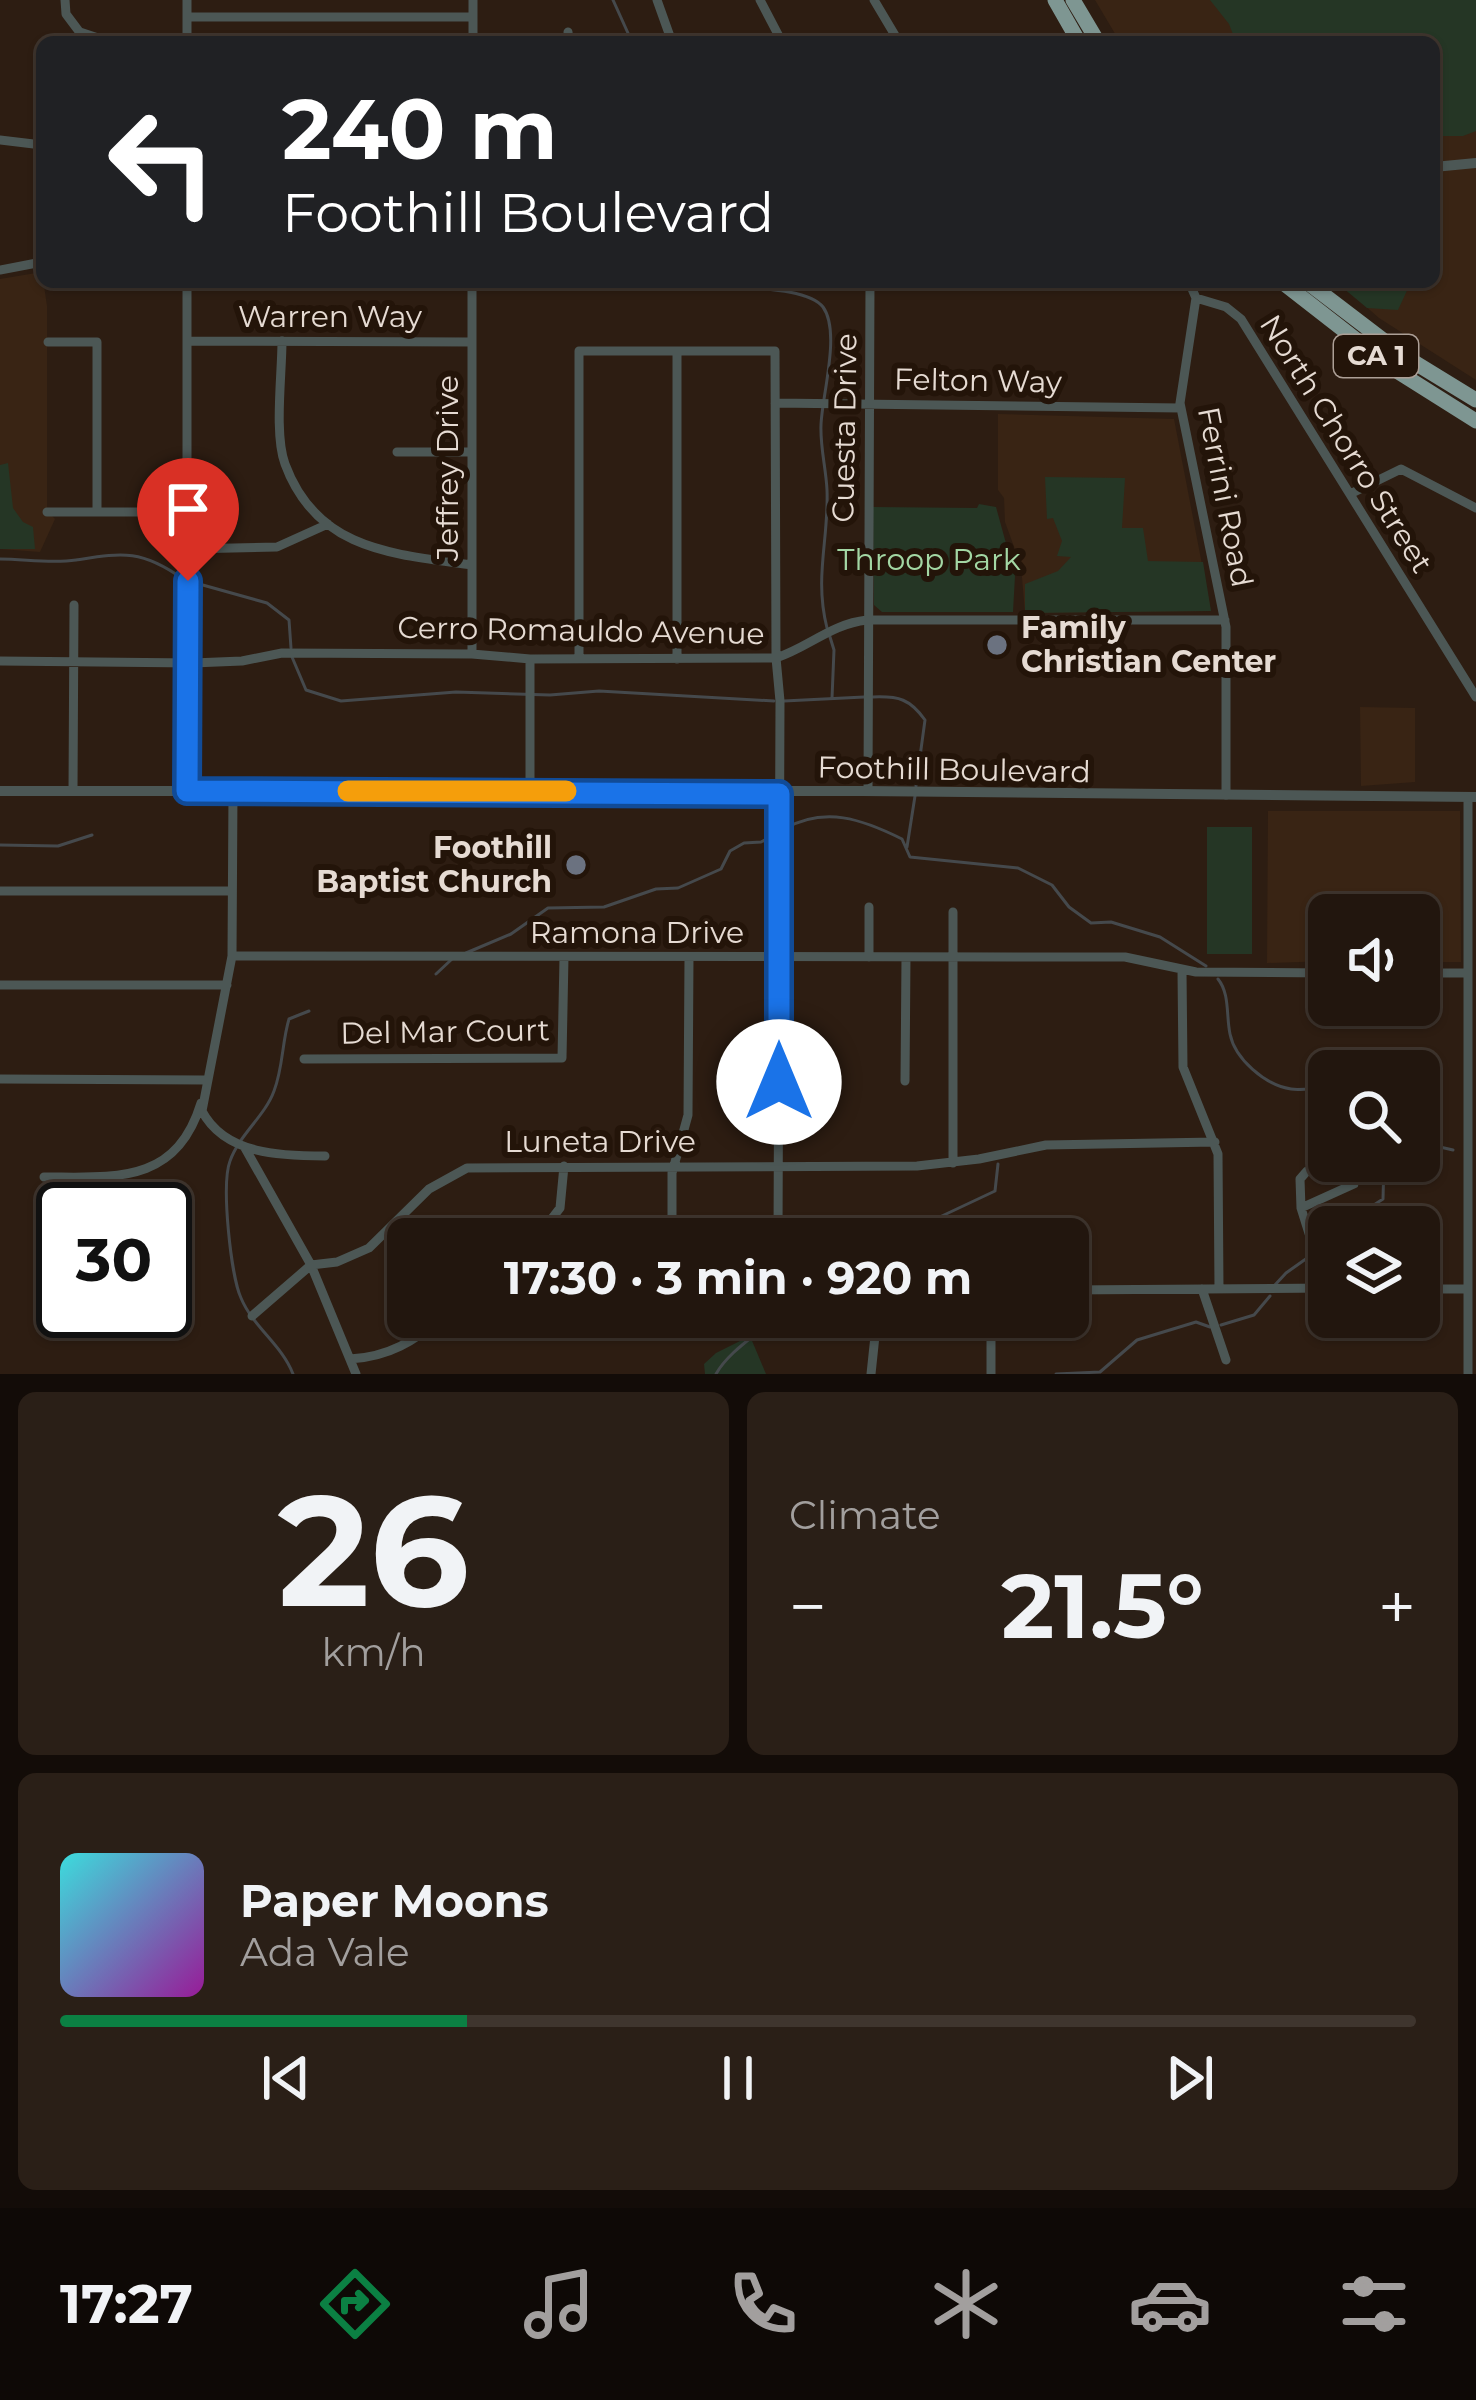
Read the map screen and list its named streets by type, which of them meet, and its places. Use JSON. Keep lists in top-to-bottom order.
{
  "streets": {
    "highway": ["CA 1"],
    "street": [
      "Warren Way",
      "Felton Way",
      "Cuesta Drive",
      "North Chorro Street",
      "Jeffrey Drive",
      "Ferrini Road",
      "Cerro Romauldo Avenue",
      "Foothill Boulevard",
      "Ramona Drive",
      "Del Mar Court",
      "Luneta Drive"
    ]
  },
  "crossings": [
    ["Warren Way", "Jeffrey Drive"],
    ["Felton Way", "Cuesta Drive"],
    ["Felton Way", "Ferrini Road"],
    ["Cuesta Drive", "Cerro Romauldo Avenue"],
    ["Cuesta Drive", "Foothill Boulevard"],
    ["North Chorro Street", "Ferrini Road"],
    ["Jeffrey Drive", "Cerro Romauldo Avenue"],
    ["Ferrini Road", "Cerro Romauldo Avenue"],
    ["Ferrini Road", "Foothill Boulevard"],
    ["Ramona Drive", "Del Mar Court"]
  ],
  "parks": ["Throop Park"],
  "places": ["Family Christian Center", "Foothill Baptist Church"],
  "page": {
    "turn": ["240 m", "Foothill Boulevard"],
    "limit": "30",
    "trip": "17:30 · 3 min · 920 m",
    "tile": [
      ["26", "km/h"],
      "Climate"
    ],
    "heat": ["−", "21.5°", "+"],
    "song": ["Paper Moons", "Ada Vale"],
    "tabs": "17:27"
  }
}
